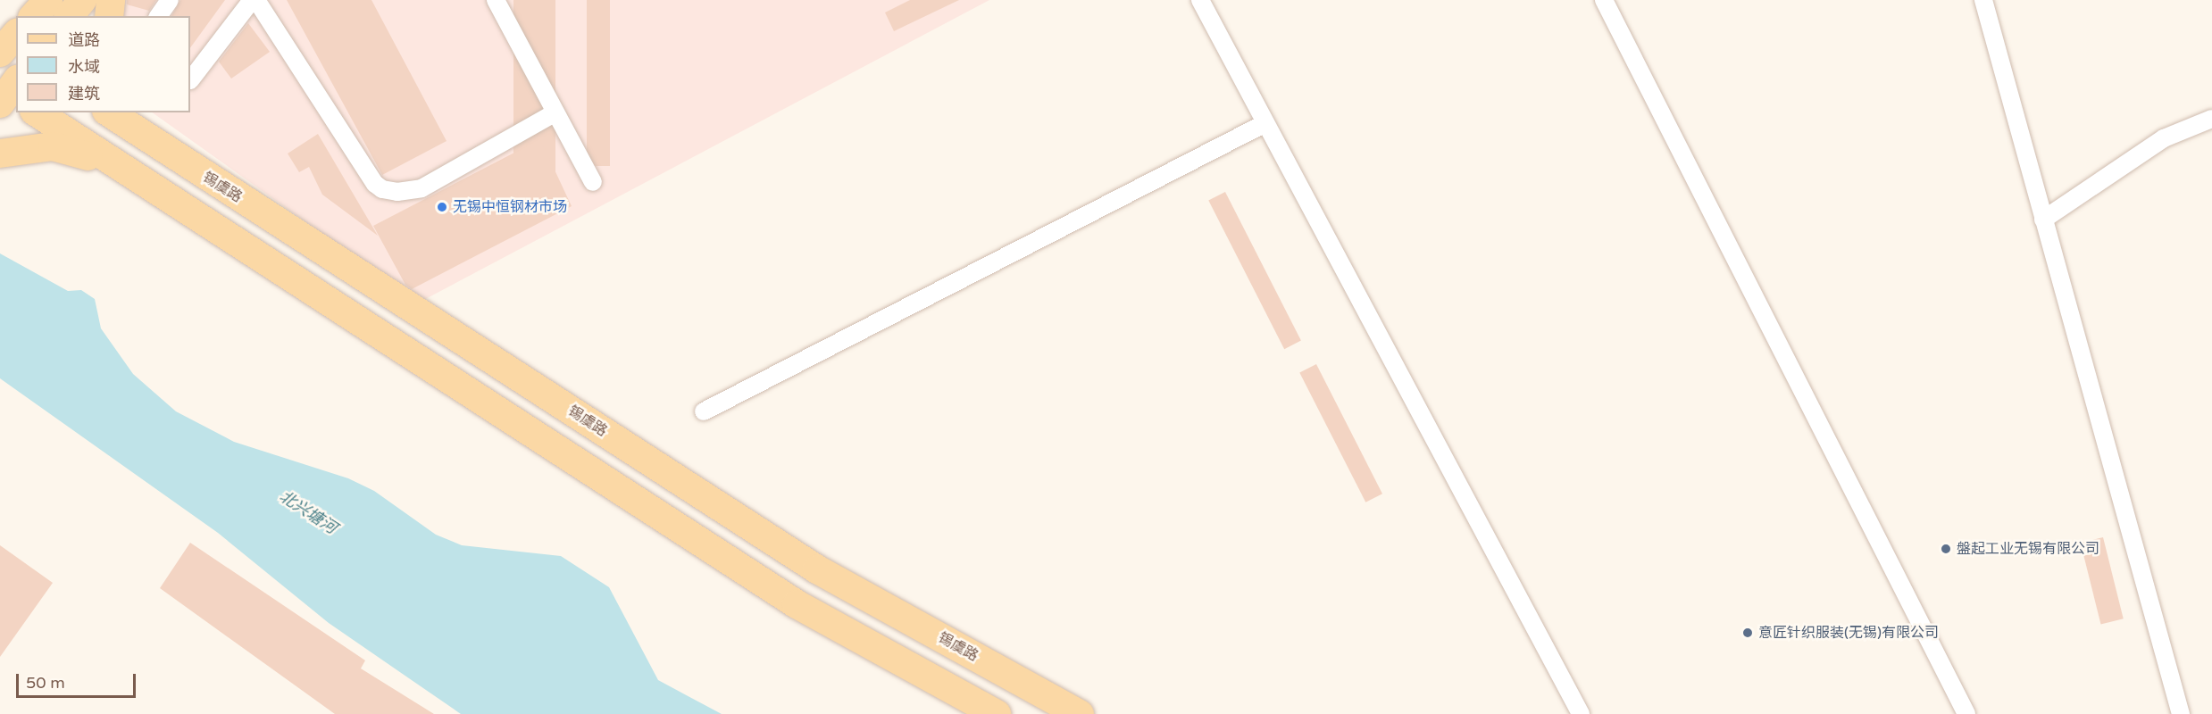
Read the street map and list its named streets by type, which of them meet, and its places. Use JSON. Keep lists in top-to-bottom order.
{
  "streets": {
    "main road": ["锡虞路"]
  },
  "water": ["北兴塘河"],
  "places": ["无锡中恒钢材市场", "盤起工业无锡有限公司", "意匠针织服装(无锡)有限公司"],
  "legend": ["道路", "水域", "建筑"],
  "scale_bar": "50 m"
}
